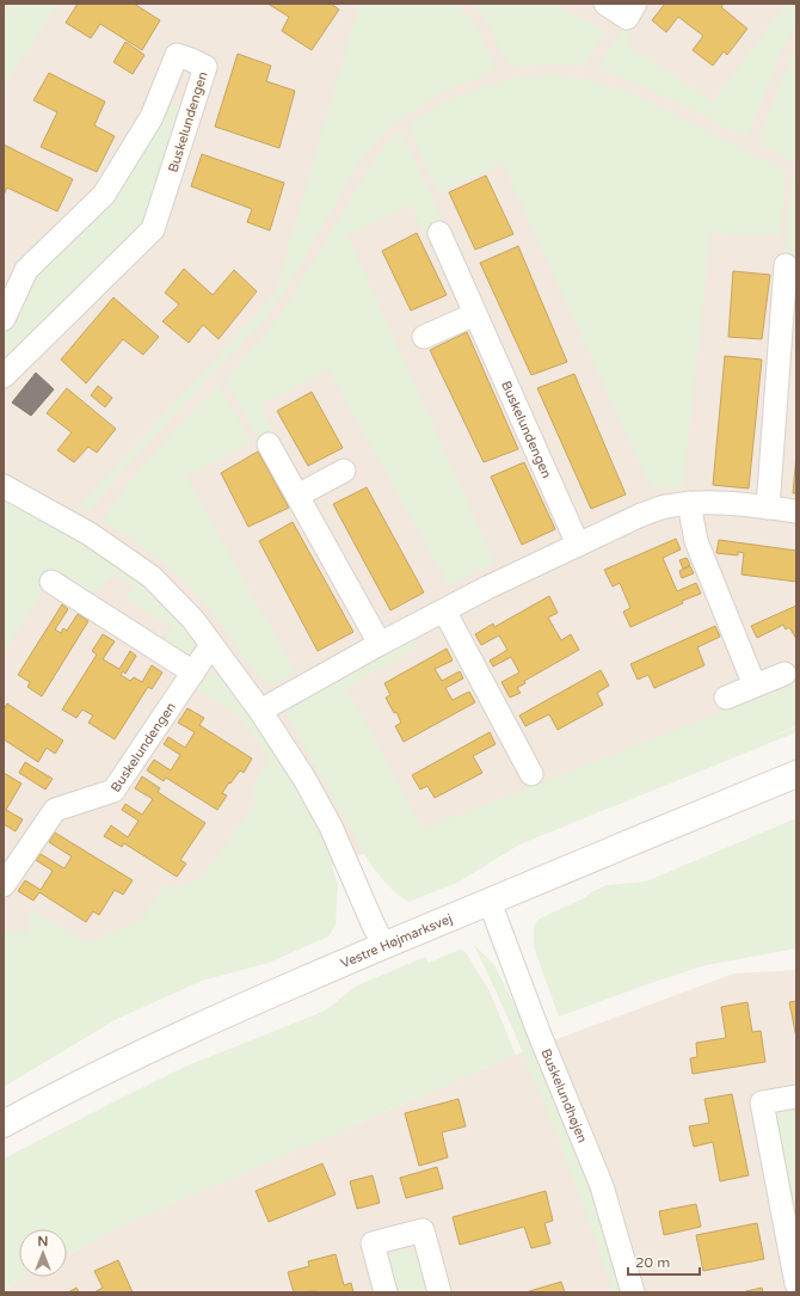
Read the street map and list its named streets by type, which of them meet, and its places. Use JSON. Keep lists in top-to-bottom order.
{
  "streets": {
    "street": ["Buskelundengen", "Vestre Højmarksvej", "Buskelundhøjen"]
  },
  "crossings": [
    ["Vestre Højmarksvej", "Buskelundhøjen"]
  ],
  "scale_bar": "20 m",
  "north": "top"
}
